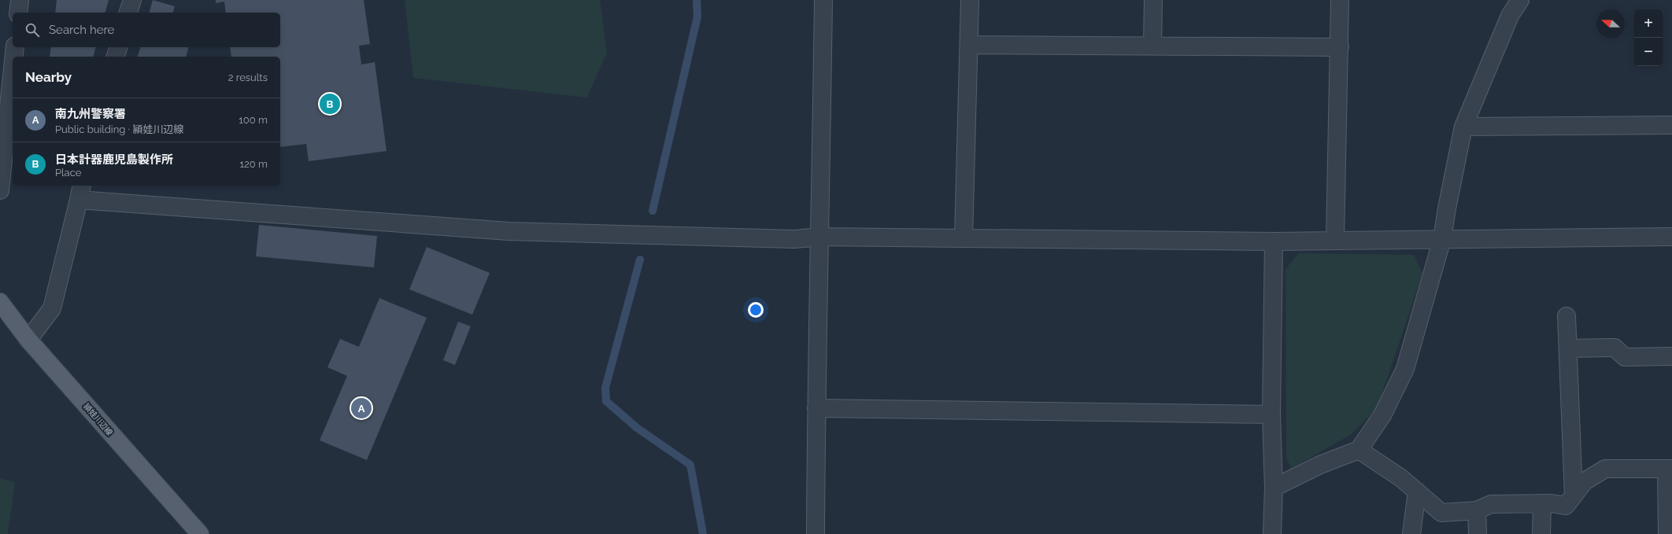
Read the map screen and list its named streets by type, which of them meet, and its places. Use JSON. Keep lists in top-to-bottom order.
{
  "streets": {
    "main road": ["頴娃川辺線"]
  },
  "north": "left",
  "page": {
    "map_buttons": ["+", "−"],
    "search": "Search here",
    "heading": ["Nearby", "2 results"],
    "pins": ["B", "A"],
    "list": [
      {
        "mark": "A",
        "name": "南九州警察署",
        "note": "Public building · 頴娃川辺線",
        "value": "100 m"
      },
      {
        "mark": "B",
        "name": "日本計器鹿児島製作所",
        "note": "Place",
        "value": "120 m"
      }
    ]
  }
}
